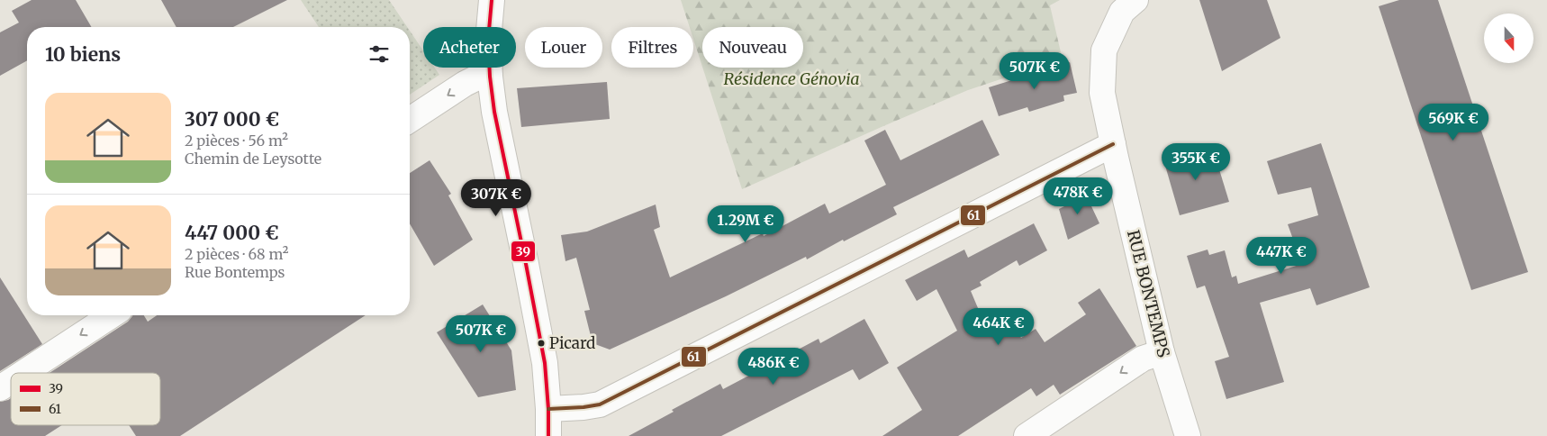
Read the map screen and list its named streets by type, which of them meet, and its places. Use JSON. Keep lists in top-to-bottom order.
{
  "streets": {
    "street": ["RUE BONTEMPS"]
  },
  "parks": ["Résidence Génovia"],
  "places": ["Picard"],
  "lines": ["transit line 39", "transit line 61"],
  "legend": ["39", "61"],
  "north": "bottom",
  "page": {
    "chip": [
      "Acheter",
      "Louer",
      "Filtres",
      "Nouveau"
    ],
    "heading": "10 biens",
    "price": [
      "507K €",
      "569K €",
      "355K €",
      "478K €",
      "307K €",
      "1.29M €",
      "447K €",
      "464K €",
      "507K €",
      "486K €"
    ],
    "list": [
      {
        "name": "307 000 €",
        "note": "2 pièces · 56 m² · Chemin de Leysotte"
      },
      {
        "name": "447 000 €",
        "note": "2 pièces · 68 m² · Rue Bontemps"
      }
    ]
  }
}
